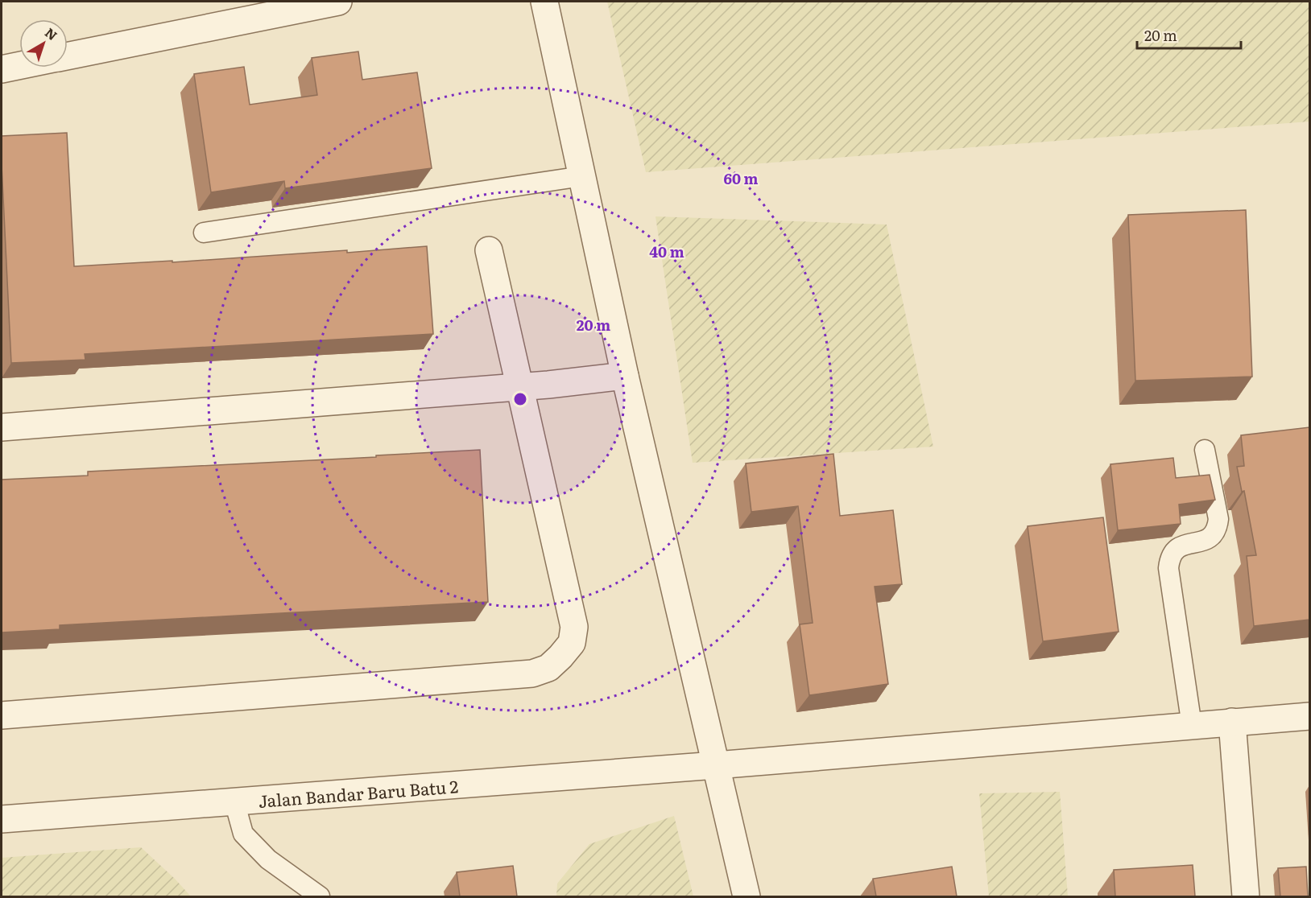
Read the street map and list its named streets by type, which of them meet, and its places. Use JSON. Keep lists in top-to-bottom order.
{
  "streets": {
    "street": ["Jalan Bandar Baru Batu 2"]
  },
  "scale_bar": "20 m",
  "north": "top right",
  "rings": ["60 m", "40 m", "20 m"]
}
